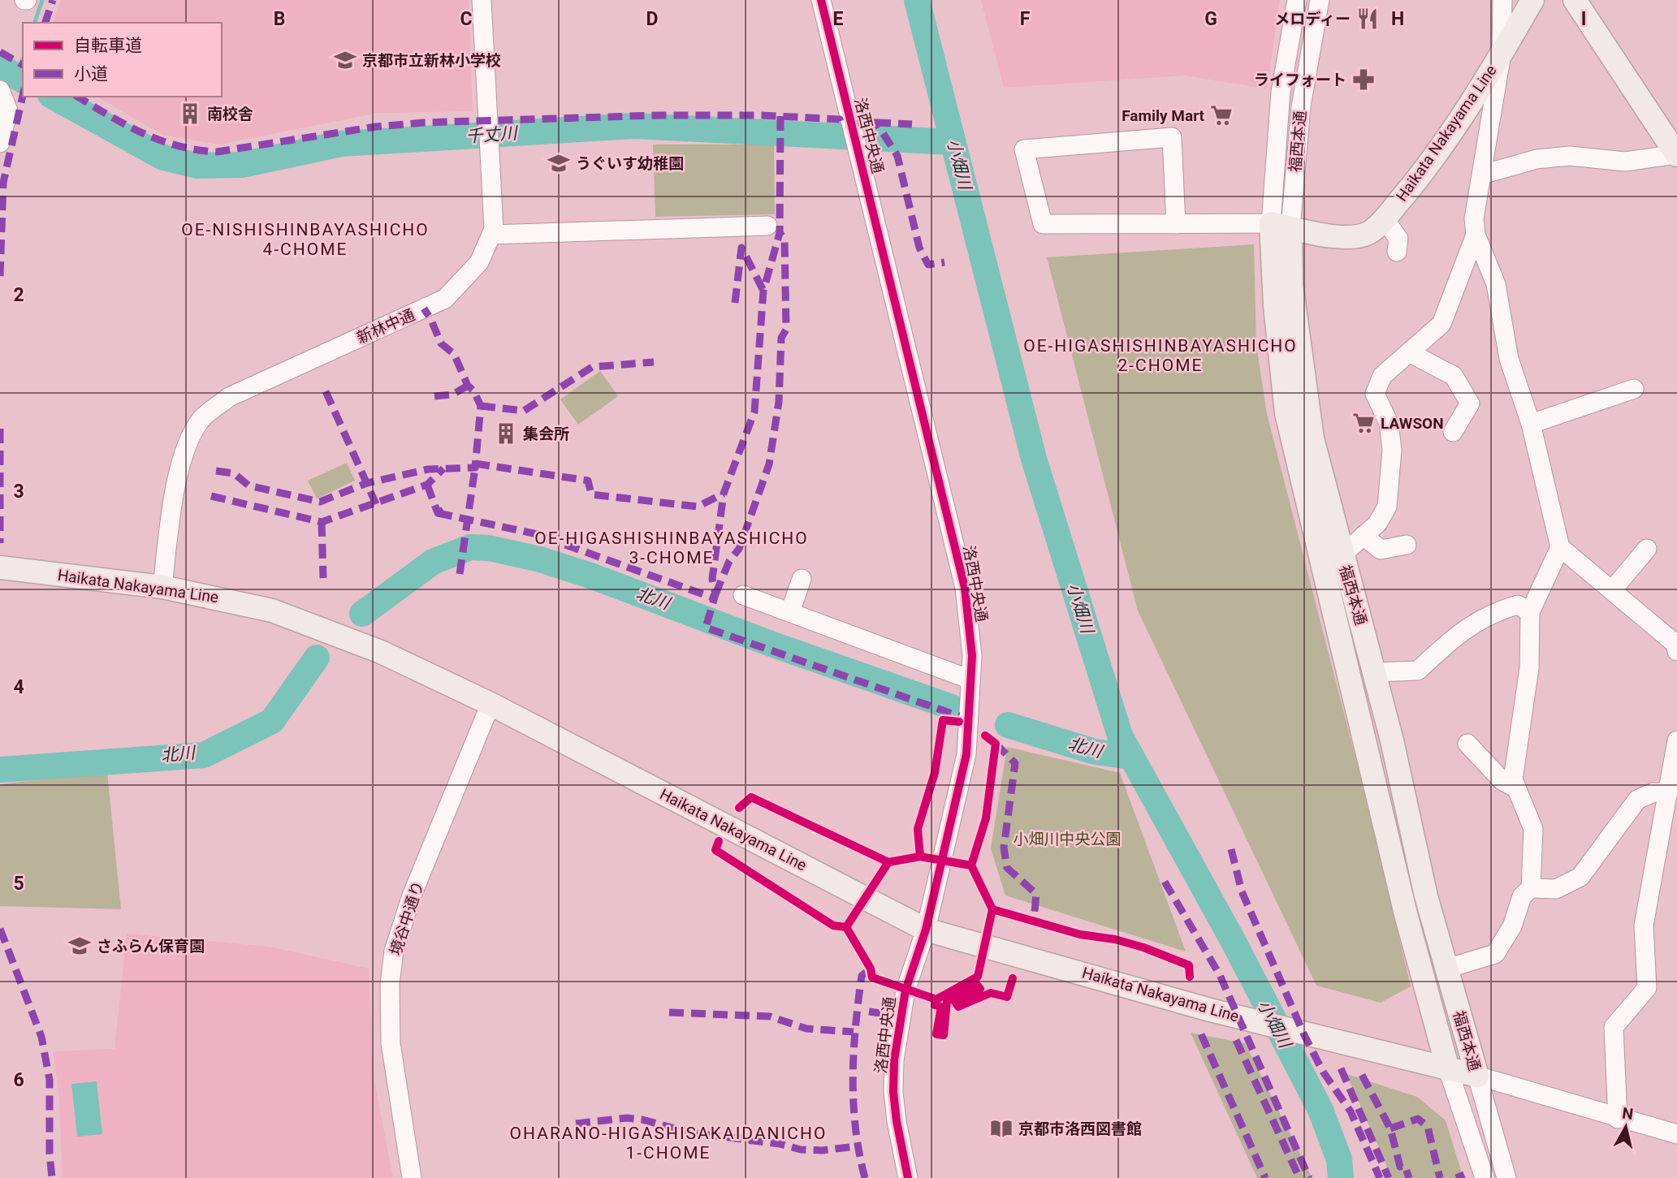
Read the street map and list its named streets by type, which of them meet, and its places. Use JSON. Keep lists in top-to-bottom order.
{
  "streets": {
    "main road": ["Haikata Nakayama Line", "福西本通"],
    "street": ["洛西中央通", "新林中通", "境谷中通り"]
  },
  "crossings": [
    ["Haikata Nakayama Line", "洛西中央通"],
    ["Haikata Nakayama Line", "福西本通"],
    ["Haikata Nakayama Line", "新林中通"],
    ["Haikata Nakayama Line", "境谷中通り"]
  ],
  "districts": [
    "OE-NISHISHINBAYASHICHO 4-CHOME",
    "OE-HIGASHISHINBAYASHICHO 2-CHOME",
    "OE-HIGASHISHINBAYASHICHO 3-CHOME",
    "OHARANO-HIGASHISAKAIDANICHO 1-CHOME"
  ],
  "water": ["千丈川", "小畑川", "北川"],
  "parks": ["小畑川中央公園"],
  "places": {
    "restaurant": ["メロディー"],
    "school or university": ["京都市立新林小学校", "うぐいす幼稚園", "さふらん保育園"],
    "pharmacy": ["ライフォート"],
    "building": ["南校舎", "集会所"],
    "supermarket": ["Family Mart", "LAWSON"],
    "library": ["京都市洛西図書館"]
  },
  "legend": ["自転車道", "小道"],
  "north": "top",
  "grid": {
    "columns": [
      "B",
      "C",
      "D",
      "E",
      "F",
      "G",
      "H",
      "I"
    ],
    "rows": [
      "2",
      "3",
      "4",
      "5",
      "6"
    ]
  }
}
